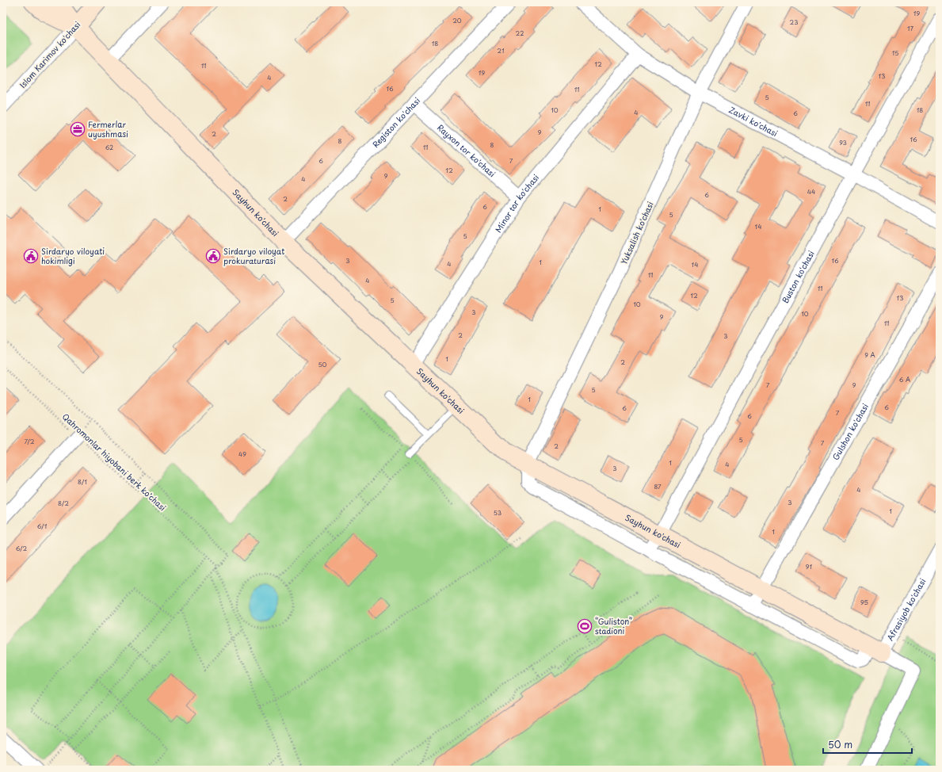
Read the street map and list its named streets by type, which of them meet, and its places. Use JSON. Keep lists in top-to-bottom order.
{
  "streets": {
    "street": [
      "Islom Karimov ko'chasi",
      "Registon ko'chasi",
      "Zavki ko'chasi",
      "Rayxon tor ko'chasi",
      "Minor tor ko'chasi",
      "Sayhun ko'chasi",
      "Yuksalish ko'chasi",
      "Buston ko'chasi",
      "Gulshon ko'chasi",
      "Afrasiyob ko'chasi"
    ],
    "path": ["Qahromonlar hiyobani berk ko'chasi"]
  },
  "crossings": [
    ["Islom Karimov ko'chasi", "Sayhun ko'chasi"],
    ["Registon ko'chasi", "Rayxon tor ko'chasi"],
    ["Registon ko'chasi", "Sayhun ko'chasi"],
    ["Zavki ko'chasi", "Minor tor ko'chasi"],
    ["Zavki ko'chasi", "Yuksalish ko'chasi"],
    ["Zavki ko'chasi", "Buston ko'chasi"],
    ["Rayxon tor ko'chasi", "Minor tor ko'chasi"],
    ["Minor tor ko'chasi", "Sayhun ko'chasi"],
    ["Sayhun ko'chasi", "Yuksalish ko'chasi"],
    ["Sayhun ko'chasi", "Buston ko'chasi"],
    ["Sayhun ko'chasi", "Gulshon ko'chasi"],
    ["Sayhun ko'chasi", "Afrasiyob ko'chasi"],
    ["Yuksalish ko'chasi", "Afrasiyob ko'chasi"],
    ["Buston ko'chasi", "Afrasiyob ko'chasi"],
    ["Gulshon ko'chasi", "Afrasiyob ko'chasi"]
  ],
  "places": {
    "office": ["Fermerlar uyushmasi"],
    "public building": ["Sirdaryo viloyati hokimligi", "Sirdaryo viloyat prokuraturasi"],
    "sports": ["“Guliston” stadioni"]
  },
  "house_numbers": [
    "19",
    "20",
    "23",
    "17",
    "22",
    "18",
    "21",
    "15",
    "12",
    "11",
    "19",
    "13",
    "4",
    "16",
    "11",
    "5",
    "11",
    "10",
    "18",
    "4",
    "6",
    "9",
    "2",
    "16",
    "8",
    "93",
    "8",
    "62",
    "11",
    "6",
    "7",
    "12",
    "9",
    "4",
    "44",
    "6",
    "2",
    "6",
    "1",
    "5",
    "14",
    "5",
    "3",
    "16",
    "1",
    "4",
    "14",
    "11",
    "4",
    "11",
    "12",
    "13",
    "5",
    "10",
    "3",
    "10",
    "9",
    "11",
    "2",
    "3",
    "9 А",
    "1",
    "2",
    "50",
    "6 А",
    "7",
    "9",
    "5",
    "1",
    "6",
    "6",
    "7",
    "6",
    "5",
    "7/2",
    "7",
    "2",
    "49",
    "1",
    "4",
    "3",
    "8/1",
    "87",
    "4",
    "3",
    "8/2",
    "1",
    "53",
    "6/1",
    "1",
    "6/2",
    "91",
    "95"
  ],
  "scale_bar": "50 m"
}
